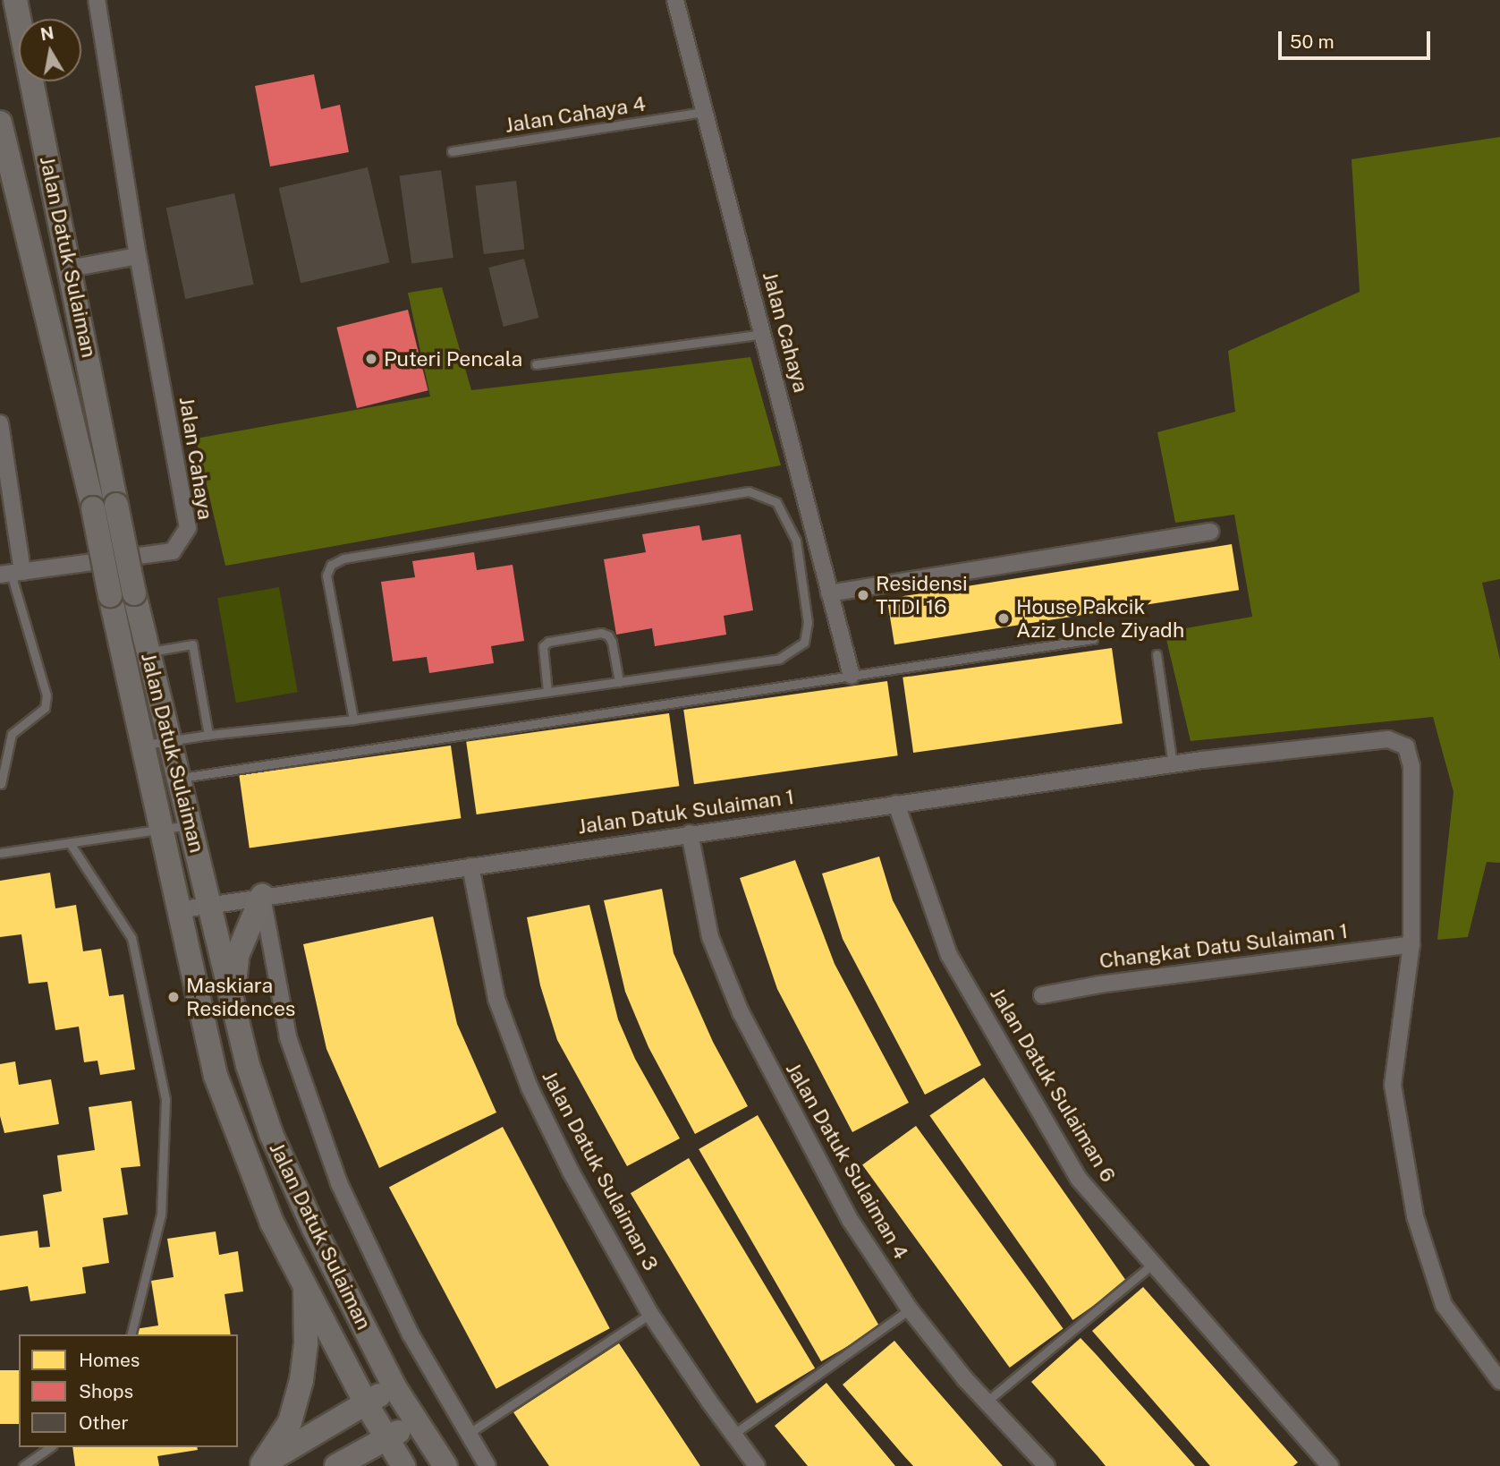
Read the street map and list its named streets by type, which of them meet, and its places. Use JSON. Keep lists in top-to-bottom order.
{
  "streets": {
    "main road": ["Jalan Datuk Sulaiman"],
    "street": [
      "Jalan Cahaya",
      "Jalan Datuk Sulaiman 1",
      "Changkat Datu Sulaiman 1",
      "Jalan Datuk Sulaiman 6",
      "Jalan Datuk Sulaiman 4",
      "Jalan Datuk Sulaiman 3"
    ],
    "lane": ["Jalan Cahaya 4"]
  },
  "crossings": [
    ["Jalan Cahaya 4", "Jalan Cahaya"],
    ["Jalan Datuk Sulaiman", "Jalan Datuk Sulaiman 1"],
    ["Jalan Datuk Sulaiman 1", "Changkat Datu Sulaiman 1"],
    ["Jalan Datuk Sulaiman 1", "Jalan Datuk Sulaiman 6"],
    ["Jalan Datuk Sulaiman 1", "Jalan Datuk Sulaiman 4"],
    ["Jalan Datuk Sulaiman 1", "Jalan Datuk Sulaiman 3"]
  ],
  "places": [
    "Puteri Pencala",
    "Residensi TTDI 16",
    "House Pakcik Aziz Uncle Ziyadh",
    "Maskiara Residences"
  ],
  "legend": ["Homes", "Shops", "Other"],
  "scale_bar": "50 m",
  "north": "top"
}
